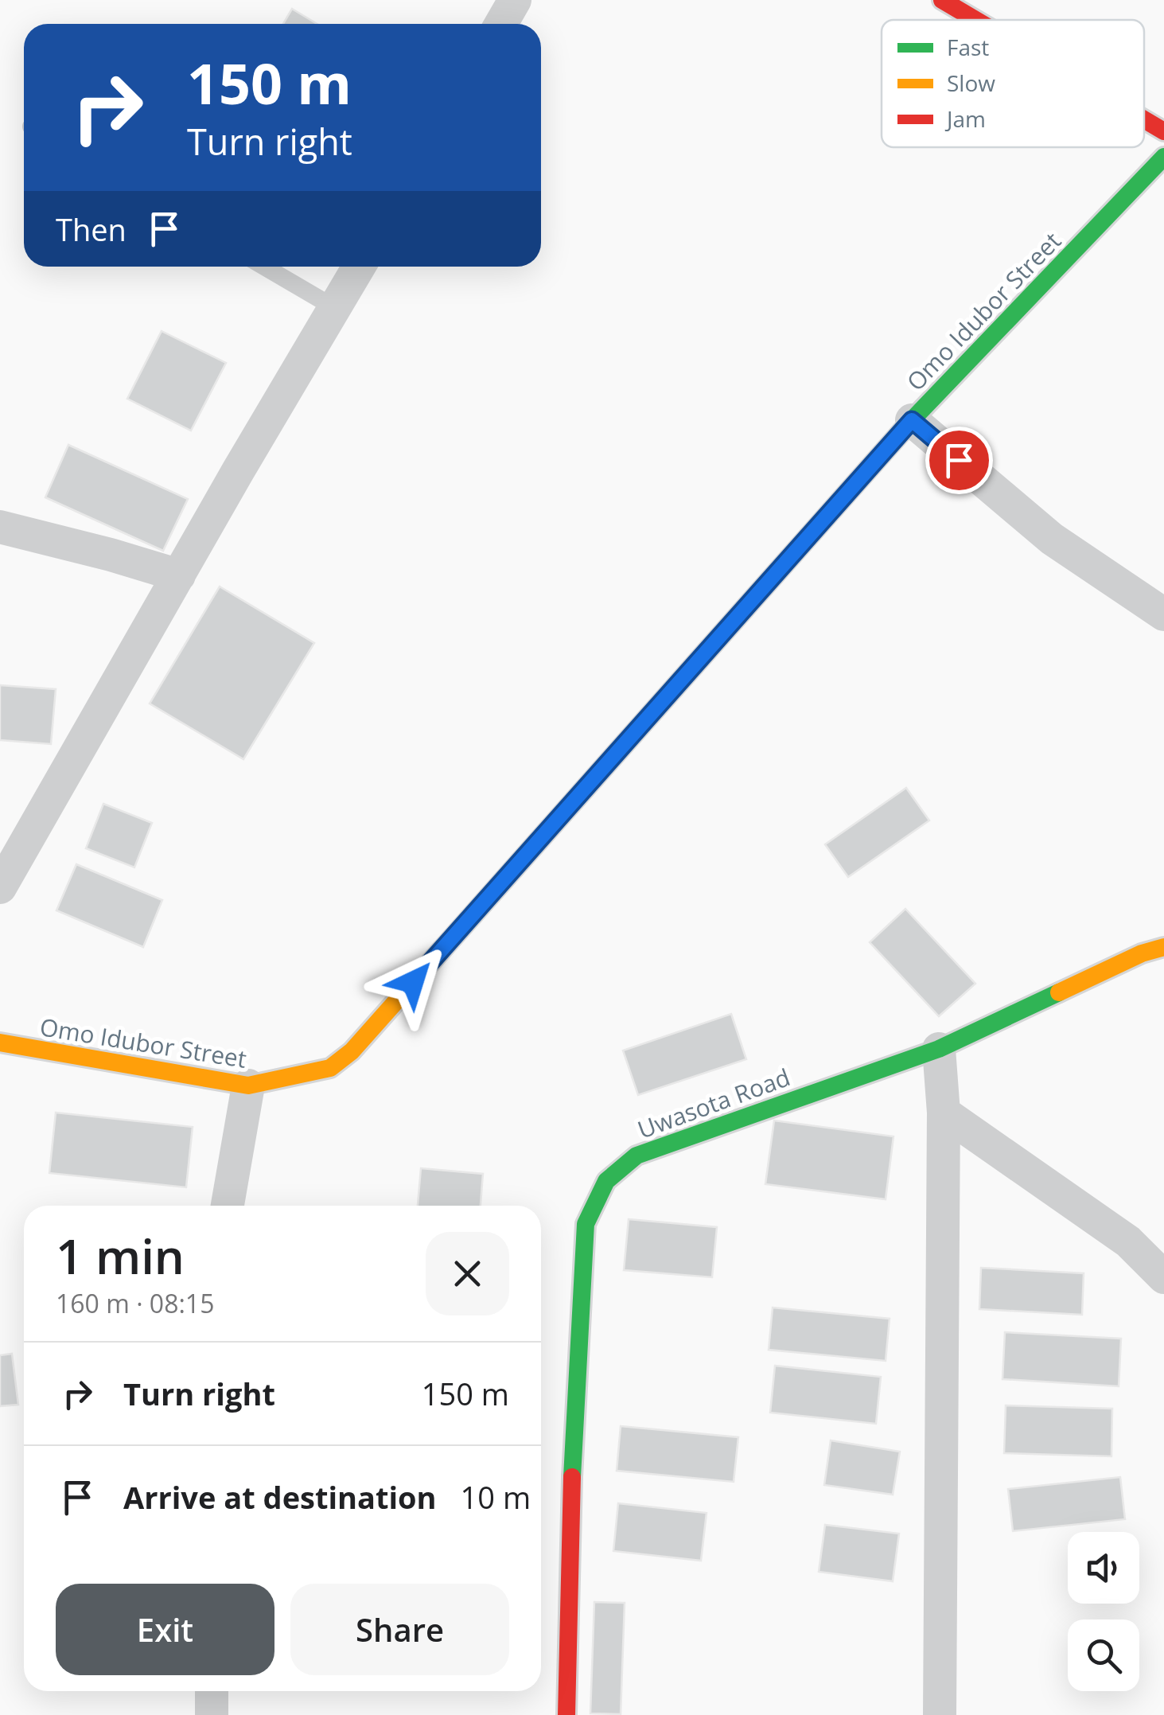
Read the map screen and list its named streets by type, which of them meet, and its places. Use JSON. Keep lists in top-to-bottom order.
{
  "streets": {
    "street": ["Omo Idubor Street", "Uwasota Road"]
  },
  "legend": ["Fast", "Slow", "Jam"],
  "page": {
    "turn": ["150 m", "Turn right"],
    "then": "Then",
    "heading": ["1 min", "160 m · 08:15"],
    "list": [
      {
        "name": "Turn right",
        "value": "150 m"
      },
      {
        "name": "Arrive at destination",
        "value": "10 m"
      }
    ],
    "buttons": ["Exit", "Share"]
  }
}
